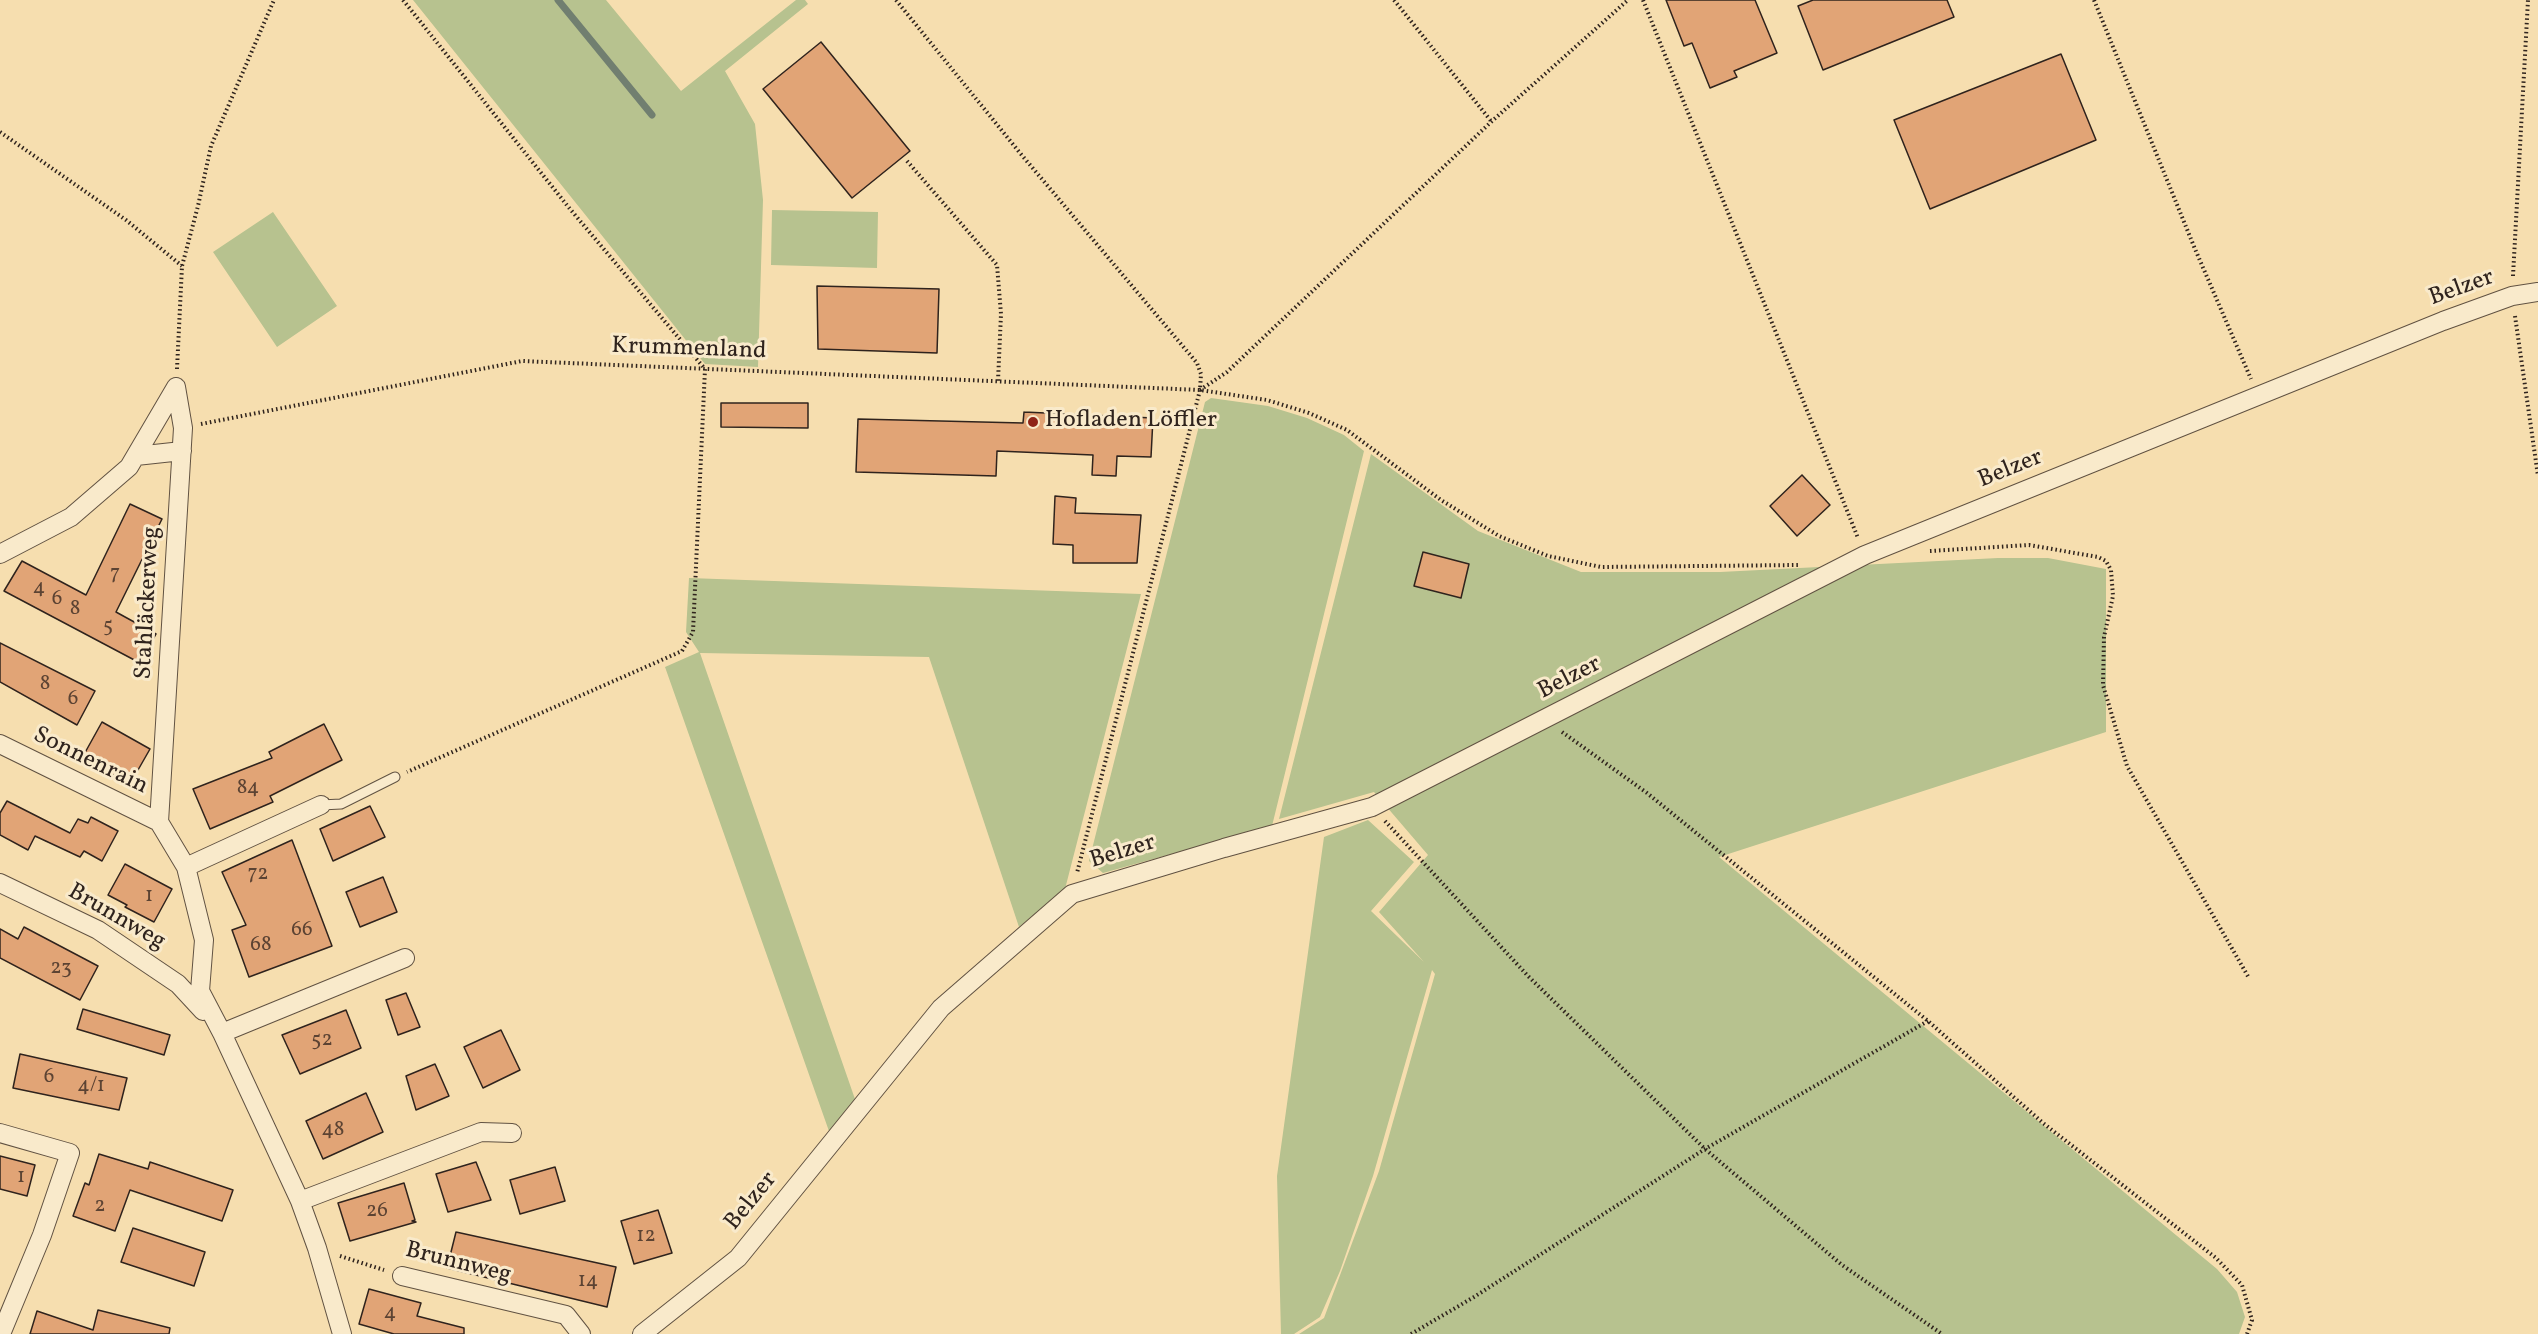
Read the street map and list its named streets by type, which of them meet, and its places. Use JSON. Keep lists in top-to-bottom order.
{
  "streets": {
    "street": [
      "Belzer",
      "Stahläckerweg",
      "Sonnenrain",
      "Brunnweg"
    ],
    "path": ["Krummenland"]
  },
  "crossings": [
    ["Krummenland", "Stahläckerweg"],
    ["Stahläckerweg", "Sonnenrain"],
    ["Stahläckerweg", "Brunnweg"],
    ["Sonnenrain", "Brunnweg"]
  ],
  "places": ["Hofladen Löffler"],
  "house_numbers": [
    "7",
    "4",
    "6",
    "8",
    "5",
    "8",
    "6",
    "84",
    "72",
    "1",
    "66",
    "68",
    "23",
    "52",
    "6",
    "4/1",
    "48",
    "1",
    "2",
    "26",
    "12",
    "14",
    "4"
  ]
}
